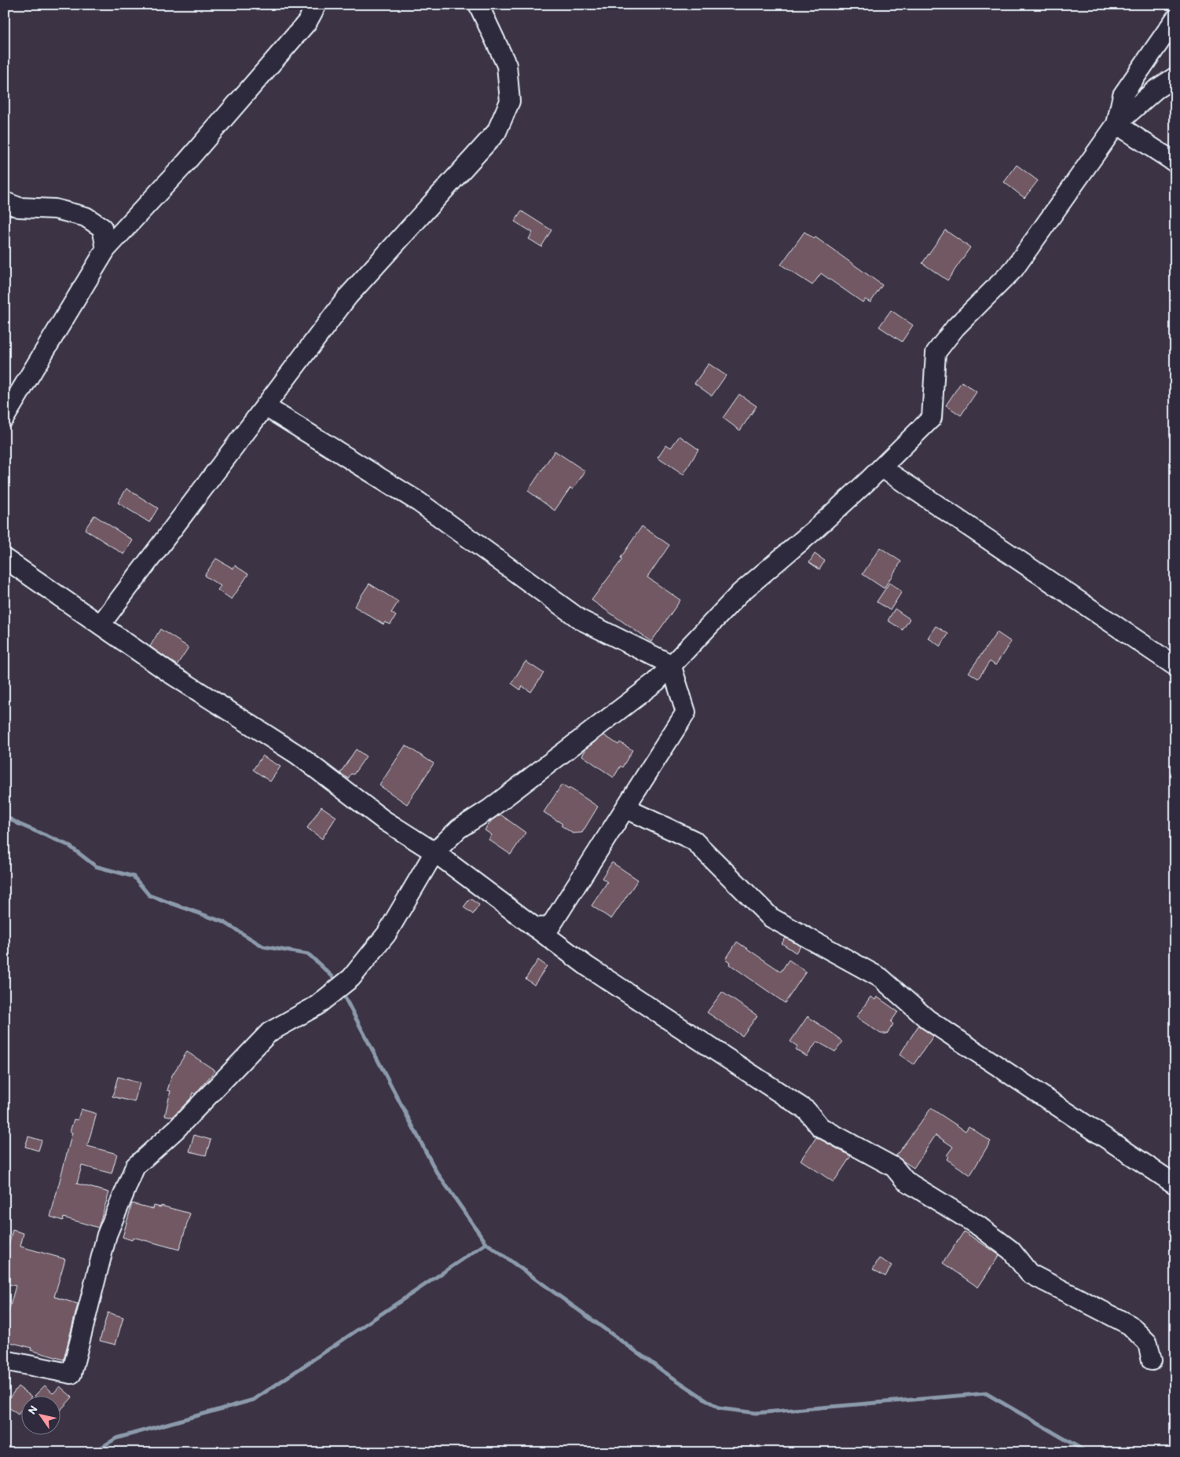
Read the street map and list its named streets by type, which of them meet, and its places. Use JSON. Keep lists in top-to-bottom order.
{
  "north": "top left"
}
